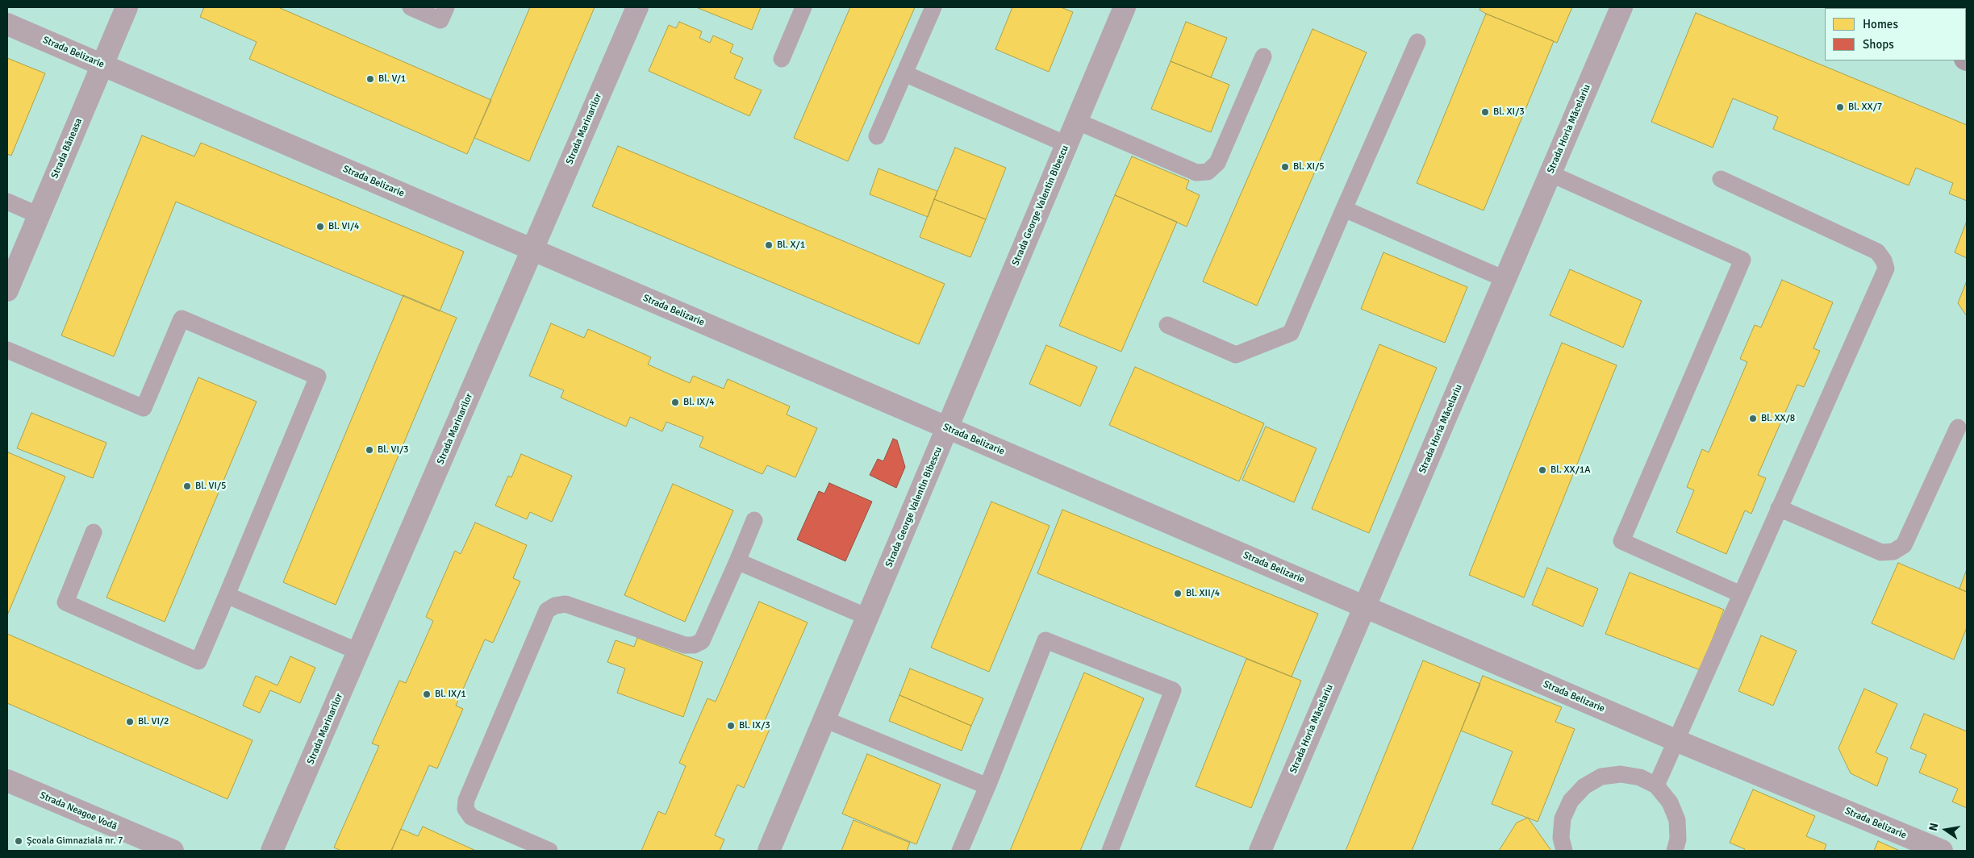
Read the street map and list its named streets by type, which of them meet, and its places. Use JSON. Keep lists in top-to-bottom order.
{
  "streets": {
    "street": [
      "Strada Belizarie",
      "Strada Marinarilor",
      "Strada Horia Măcelariu",
      "Strada Băneasa",
      "Strada George Valentin Bibescu",
      "Strada Neagoe Vodă"
    ]
  },
  "crossings": [
    ["Strada Belizarie", "Strada Marinarilor"],
    ["Strada Belizarie", "Strada Horia Măcelariu"],
    ["Strada Belizarie", "Strada Băneasa"],
    ["Strada Belizarie", "Strada George Valentin Bibescu"]
  ],
  "places": [
    "Bl. V/1",
    "Bl. XX/7",
    "Bl. XI/3",
    "Bl. XI/5",
    "Bl. VI/4",
    "Bl. X/1",
    "Bl. IX/4",
    "Bl. XX/8",
    "Bl. VI/3",
    "Bl. XX/1A",
    "Bl. VI/5",
    "Bl. XII/4",
    "Bl. IX/1",
    "Bl. VI/2",
    "Bl. IX/3",
    "Școala Gimnazială nr. 7"
  ],
  "legend": ["Homes", "Shops"],
  "north": "left"
}
